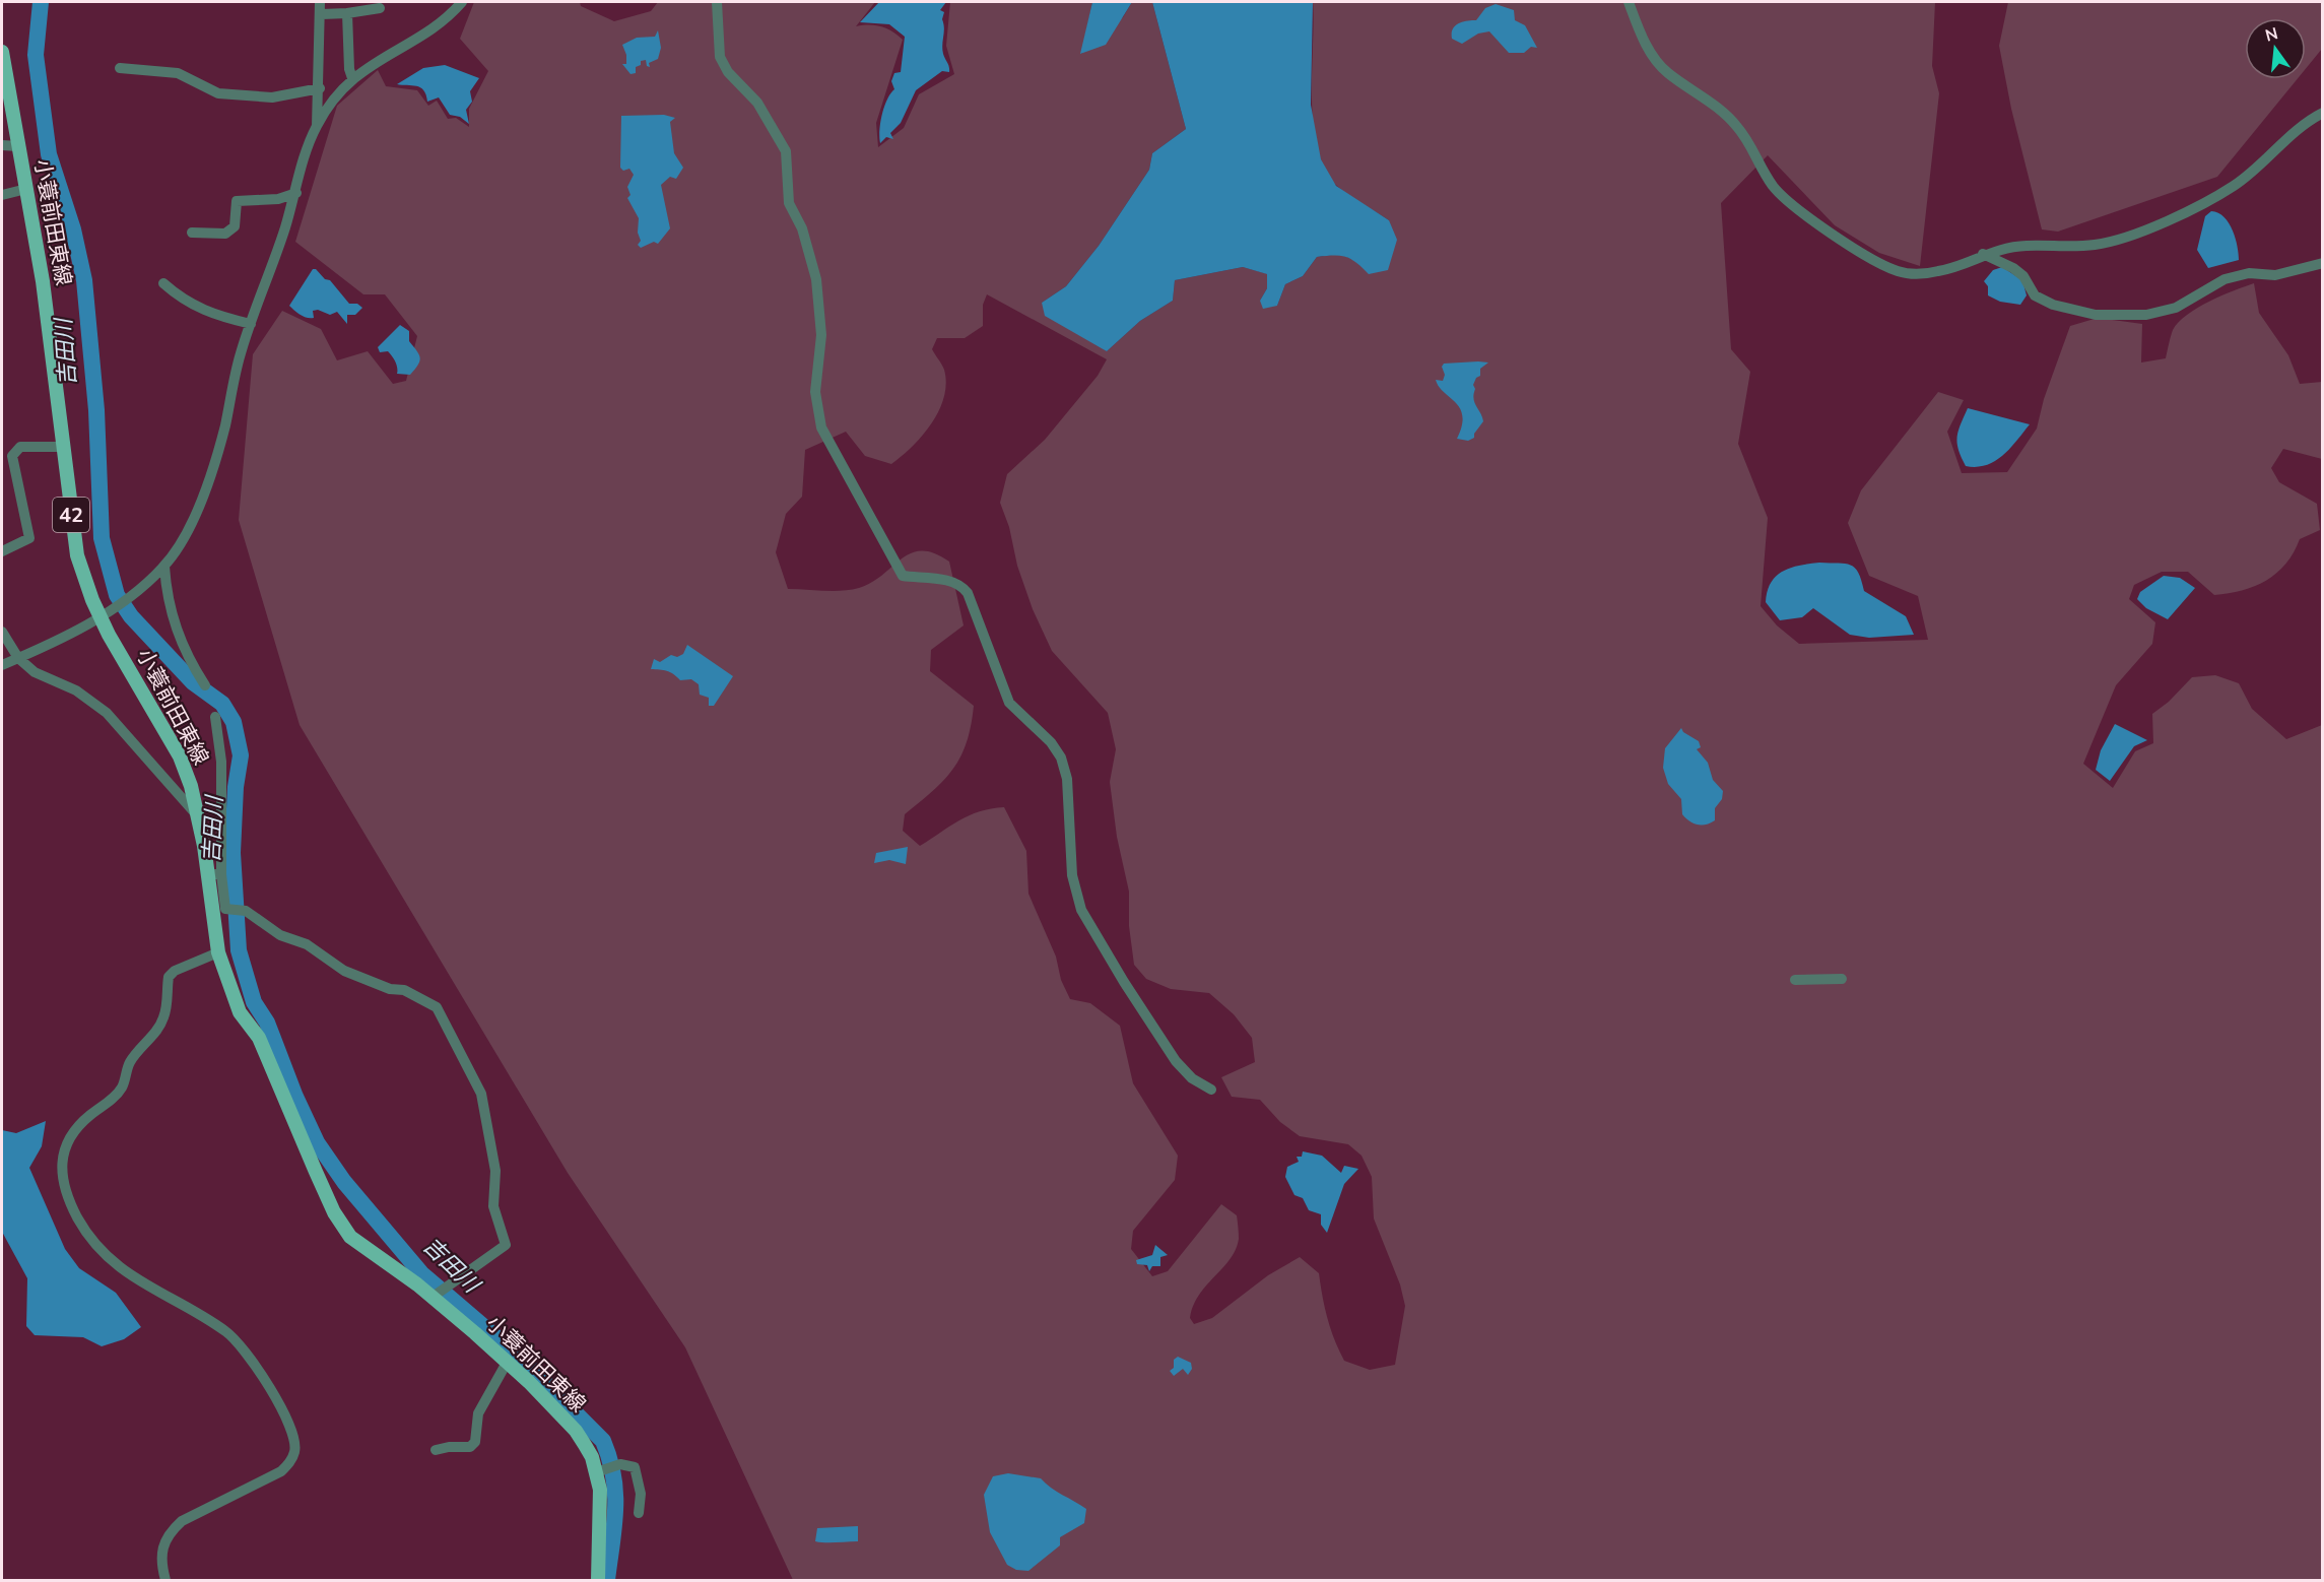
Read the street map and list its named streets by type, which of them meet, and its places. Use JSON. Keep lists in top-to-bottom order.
{
  "streets": {
    "main road": ["小蓑前田東線", "42"]
  },
  "water": ["吉田川"],
  "north": "top"
}
